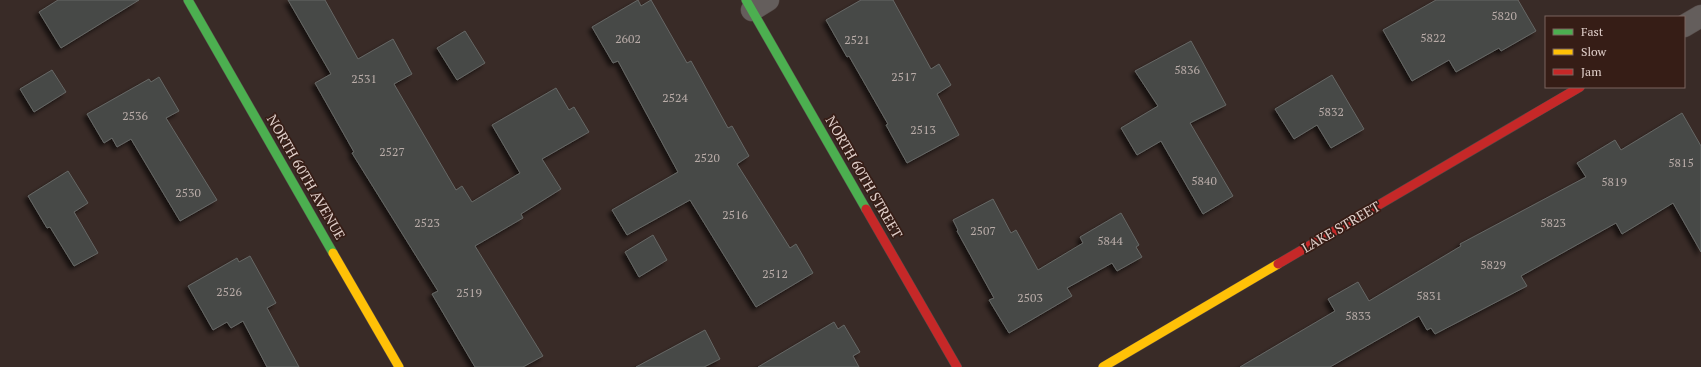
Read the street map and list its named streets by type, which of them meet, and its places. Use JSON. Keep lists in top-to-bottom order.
{
  "streets": {
    "street": ["NORTH 60TH AVENUE", "NORTH 60TH STREET", "LAKE STREET"]
  },
  "house_numbers": [
    "5820",
    "5822",
    "2602",
    "2521",
    "5836",
    "2517",
    "2531",
    "2524",
    "5832",
    "2536",
    "2513",
    "2527",
    "2520",
    "5815",
    "5840",
    "5819",
    "2530",
    "2516",
    "2523",
    "5823",
    "2507",
    "5844",
    "5829",
    "2512",
    "2526",
    "2519",
    "5831",
    "2503",
    "5833"
  ],
  "legend": ["Fast", "Slow", "Jam"]
}
